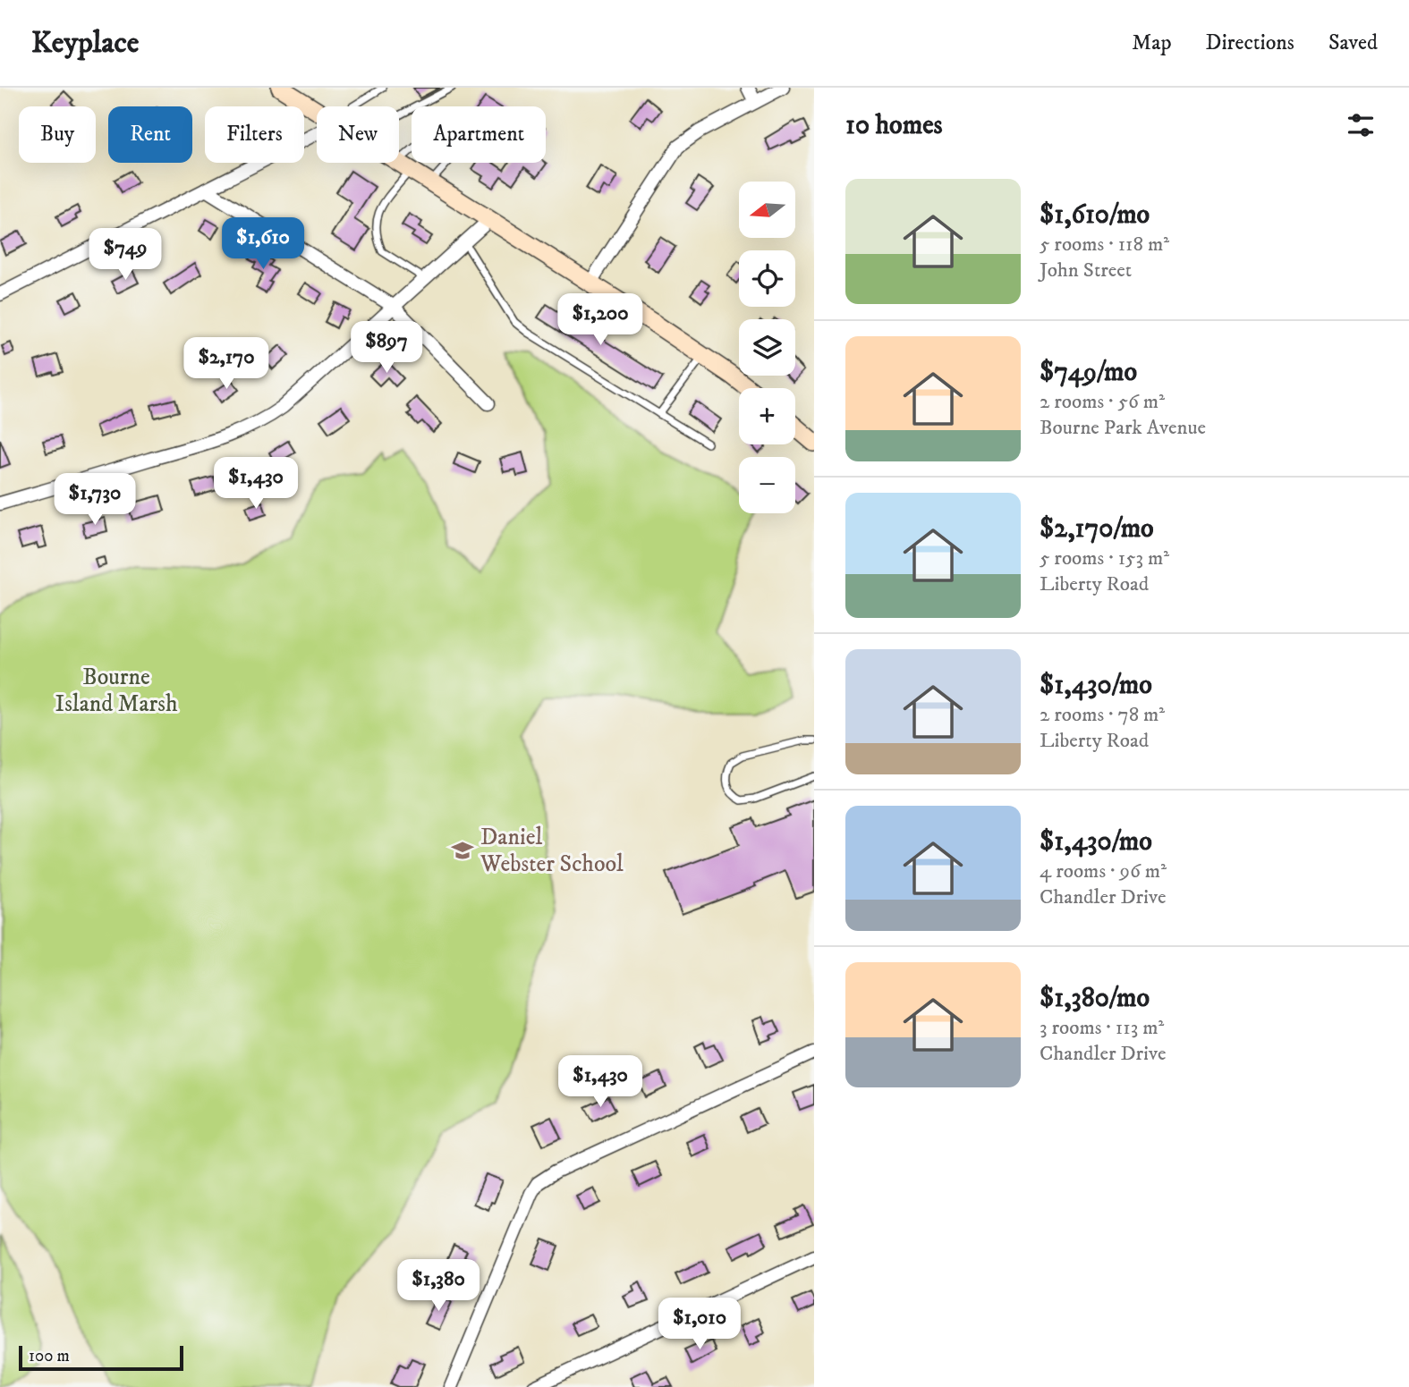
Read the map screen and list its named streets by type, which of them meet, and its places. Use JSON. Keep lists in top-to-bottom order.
{
  "parks": ["Bourne Island Marsh"],
  "places": {
    "school or university": ["Daniel Webster School"]
  },
  "scale_bar": "100 m",
  "north": "left",
  "page": {
    "header": "Keyplace",
    "nav": ["Map", "Directions", "Saved"],
    "heading": "10 homes",
    "chip": [
      "Buy",
      "Rent",
      "Filters",
      "New",
      "Apartment"
    ],
    "list": [
      {
        "name": "$1,610/mo",
        "note": "5 rooms · 118 m² · John Street"
      },
      {
        "name": "$749/mo",
        "note": "2 rooms · 56 m² · Bourne Park Avenue"
      },
      {
        "name": "$2,170/mo",
        "note": "5 rooms · 153 m² · Liberty Road"
      },
      {
        "name": "$1,430/mo",
        "note": "2 rooms · 78 m² · Liberty Road"
      },
      {
        "name": "$1,430/mo",
        "note": "4 rooms · 96 m² · Chandler Drive"
      },
      {
        "name": "$1,380/mo",
        "note": "3 rooms · 113 m² · Chandler Drive"
      }
    ],
    "map_buttons": ["+", "−"],
    "price": [
      "$1,610",
      "$749",
      "$1,200",
      "$897",
      "$2,170",
      "$1,430",
      "$1,730",
      "$1,430",
      "$1,380",
      "$1,010"
    ],
    "scale": "100 m"
  }
}
